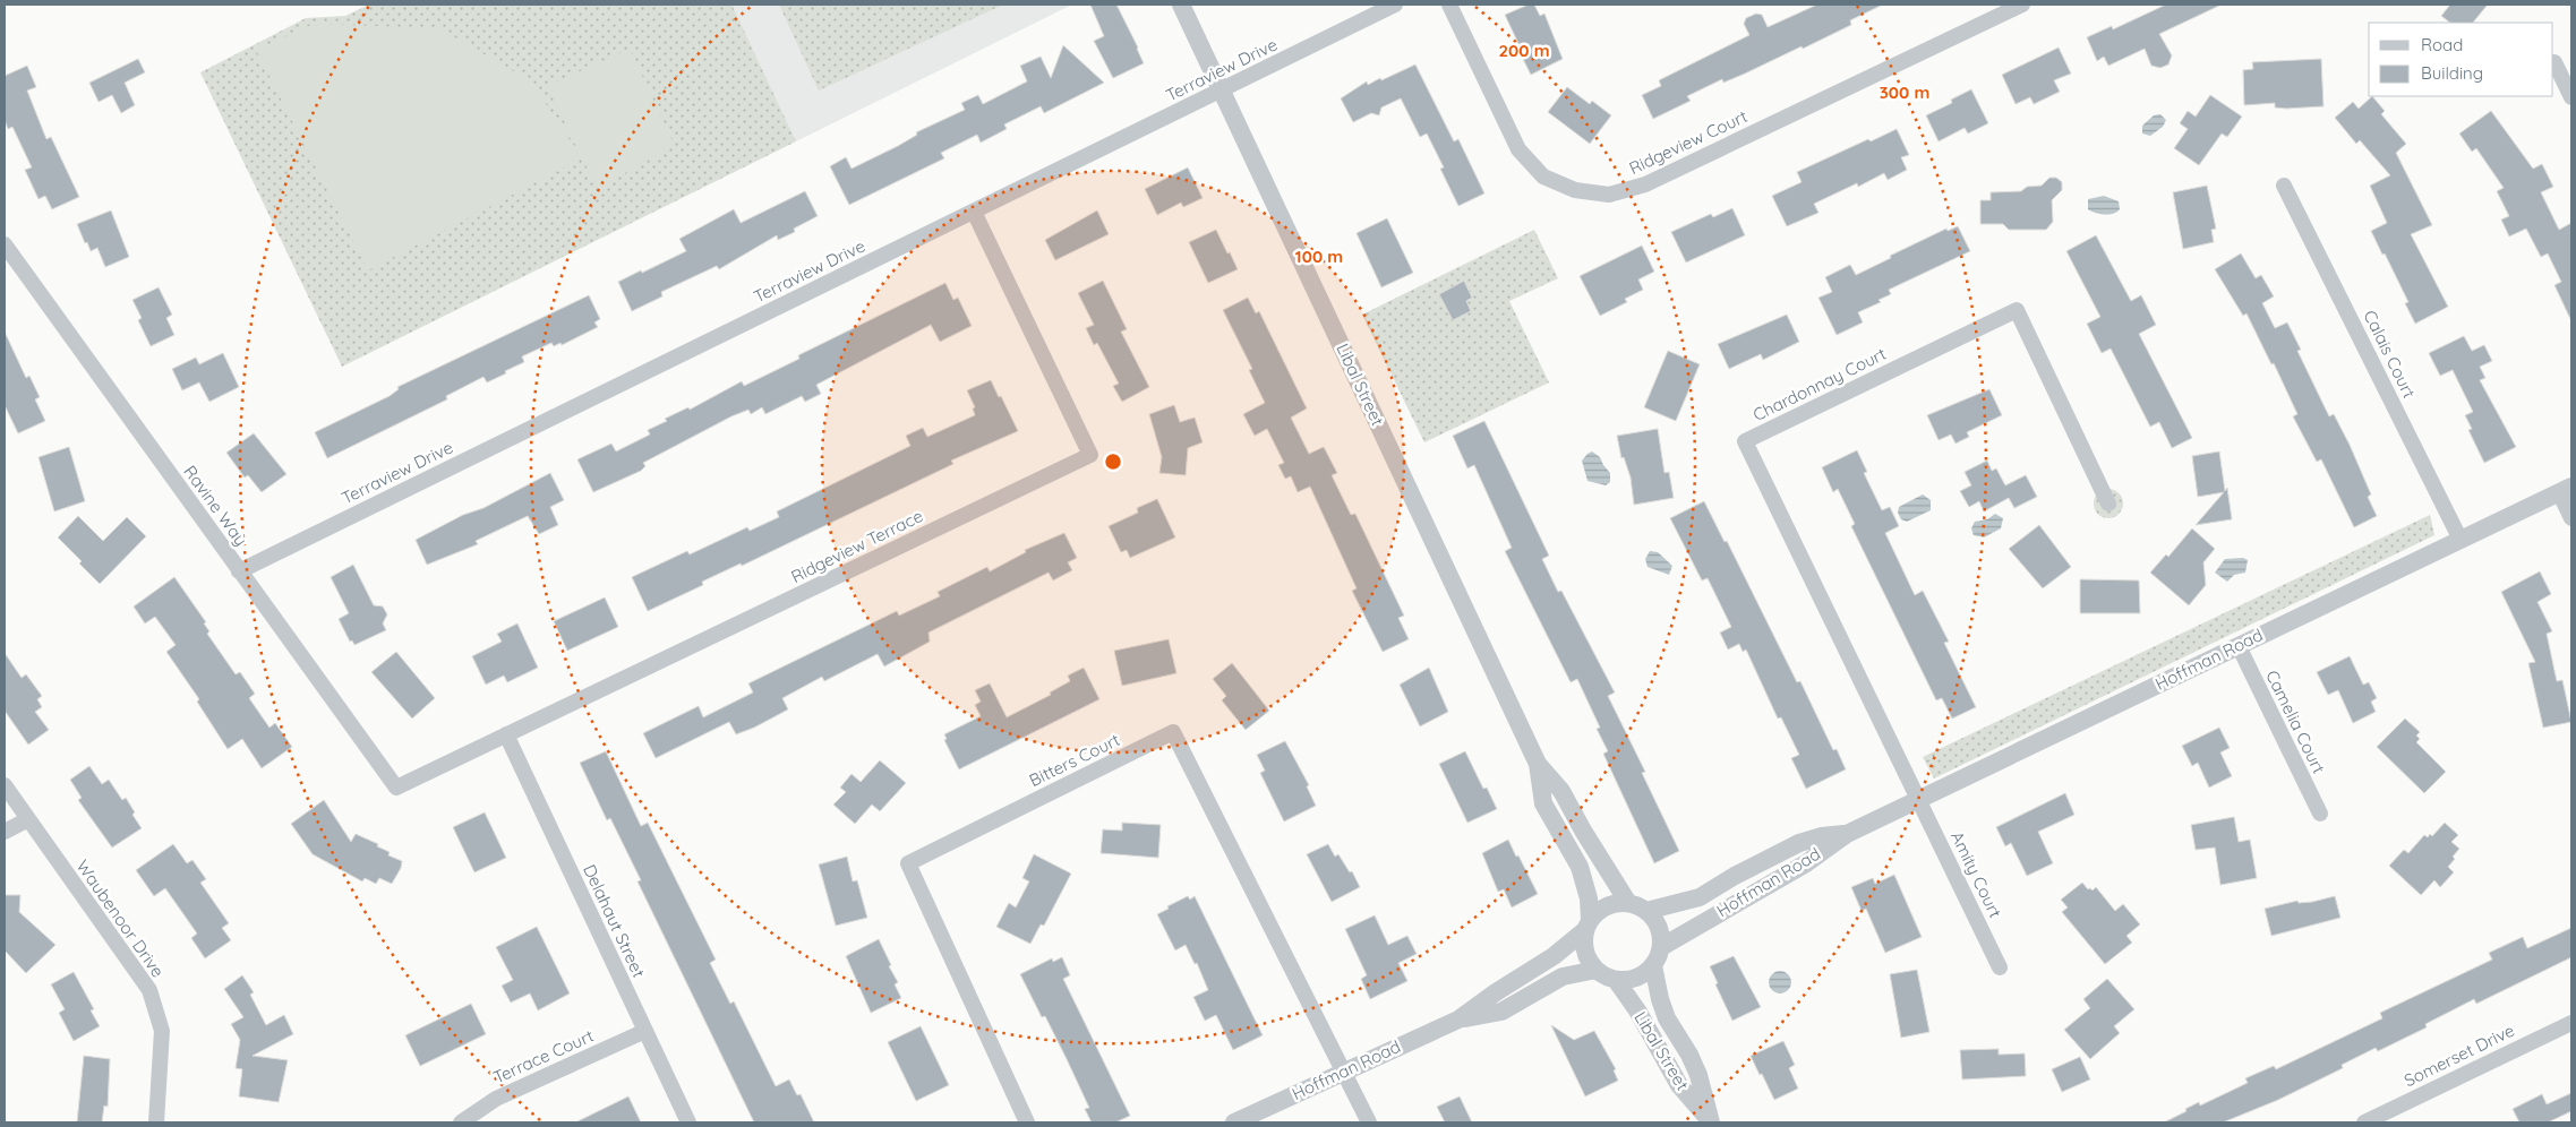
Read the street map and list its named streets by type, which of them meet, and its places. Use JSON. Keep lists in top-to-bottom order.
{
  "streets": {
    "street": [
      "Terraview Drive",
      "Ridgeview Court",
      "Calais Court",
      "Libal Street",
      "Chardonnay Court",
      "Ravine Way",
      "Ridgeview Terrace",
      "Hoffman Road",
      "Camelia Court",
      "Bitters Court",
      "Amity Court",
      "Waubenoor Drive",
      "Delahaut Street",
      "Somerset Drive",
      "Terrace Court"
    ]
  },
  "crossings": [
    ["Terraview Drive", "Libal Street"],
    ["Terraview Drive", "Ravine Way"],
    ["Terraview Drive", "Ridgeview Terrace"],
    ["Calais Court", "Hoffman Road"],
    ["Libal Street", "Hoffman Road"],
    ["Chardonnay Court", "Hoffman Road"],
    ["Chardonnay Court", "Amity Court"],
    ["Ravine Way", "Ridgeview Terrace"],
    ["Ridgeview Terrace", "Delahaut Street"],
    ["Hoffman Road", "Camelia Court"],
    ["Hoffman Road", "Bitters Court"],
    ["Hoffman Road", "Amity Court"],
    ["Delahaut Street", "Terrace Court"]
  ],
  "legend": ["Road", "Building"],
  "rings": ["200 m", "300 m", "100 m"]
}
